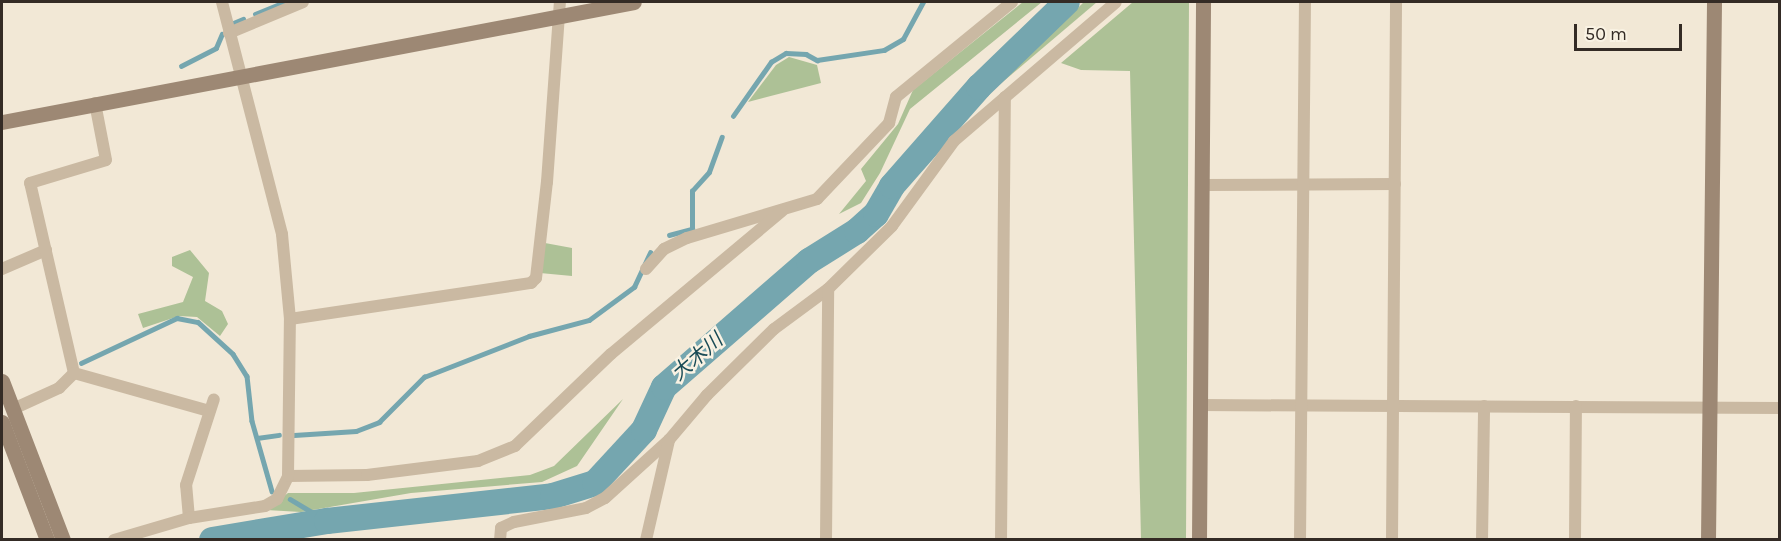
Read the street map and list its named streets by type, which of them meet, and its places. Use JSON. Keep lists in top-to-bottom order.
{
  "water": ["大木川"],
  "scale_bar": "50 m"
}
